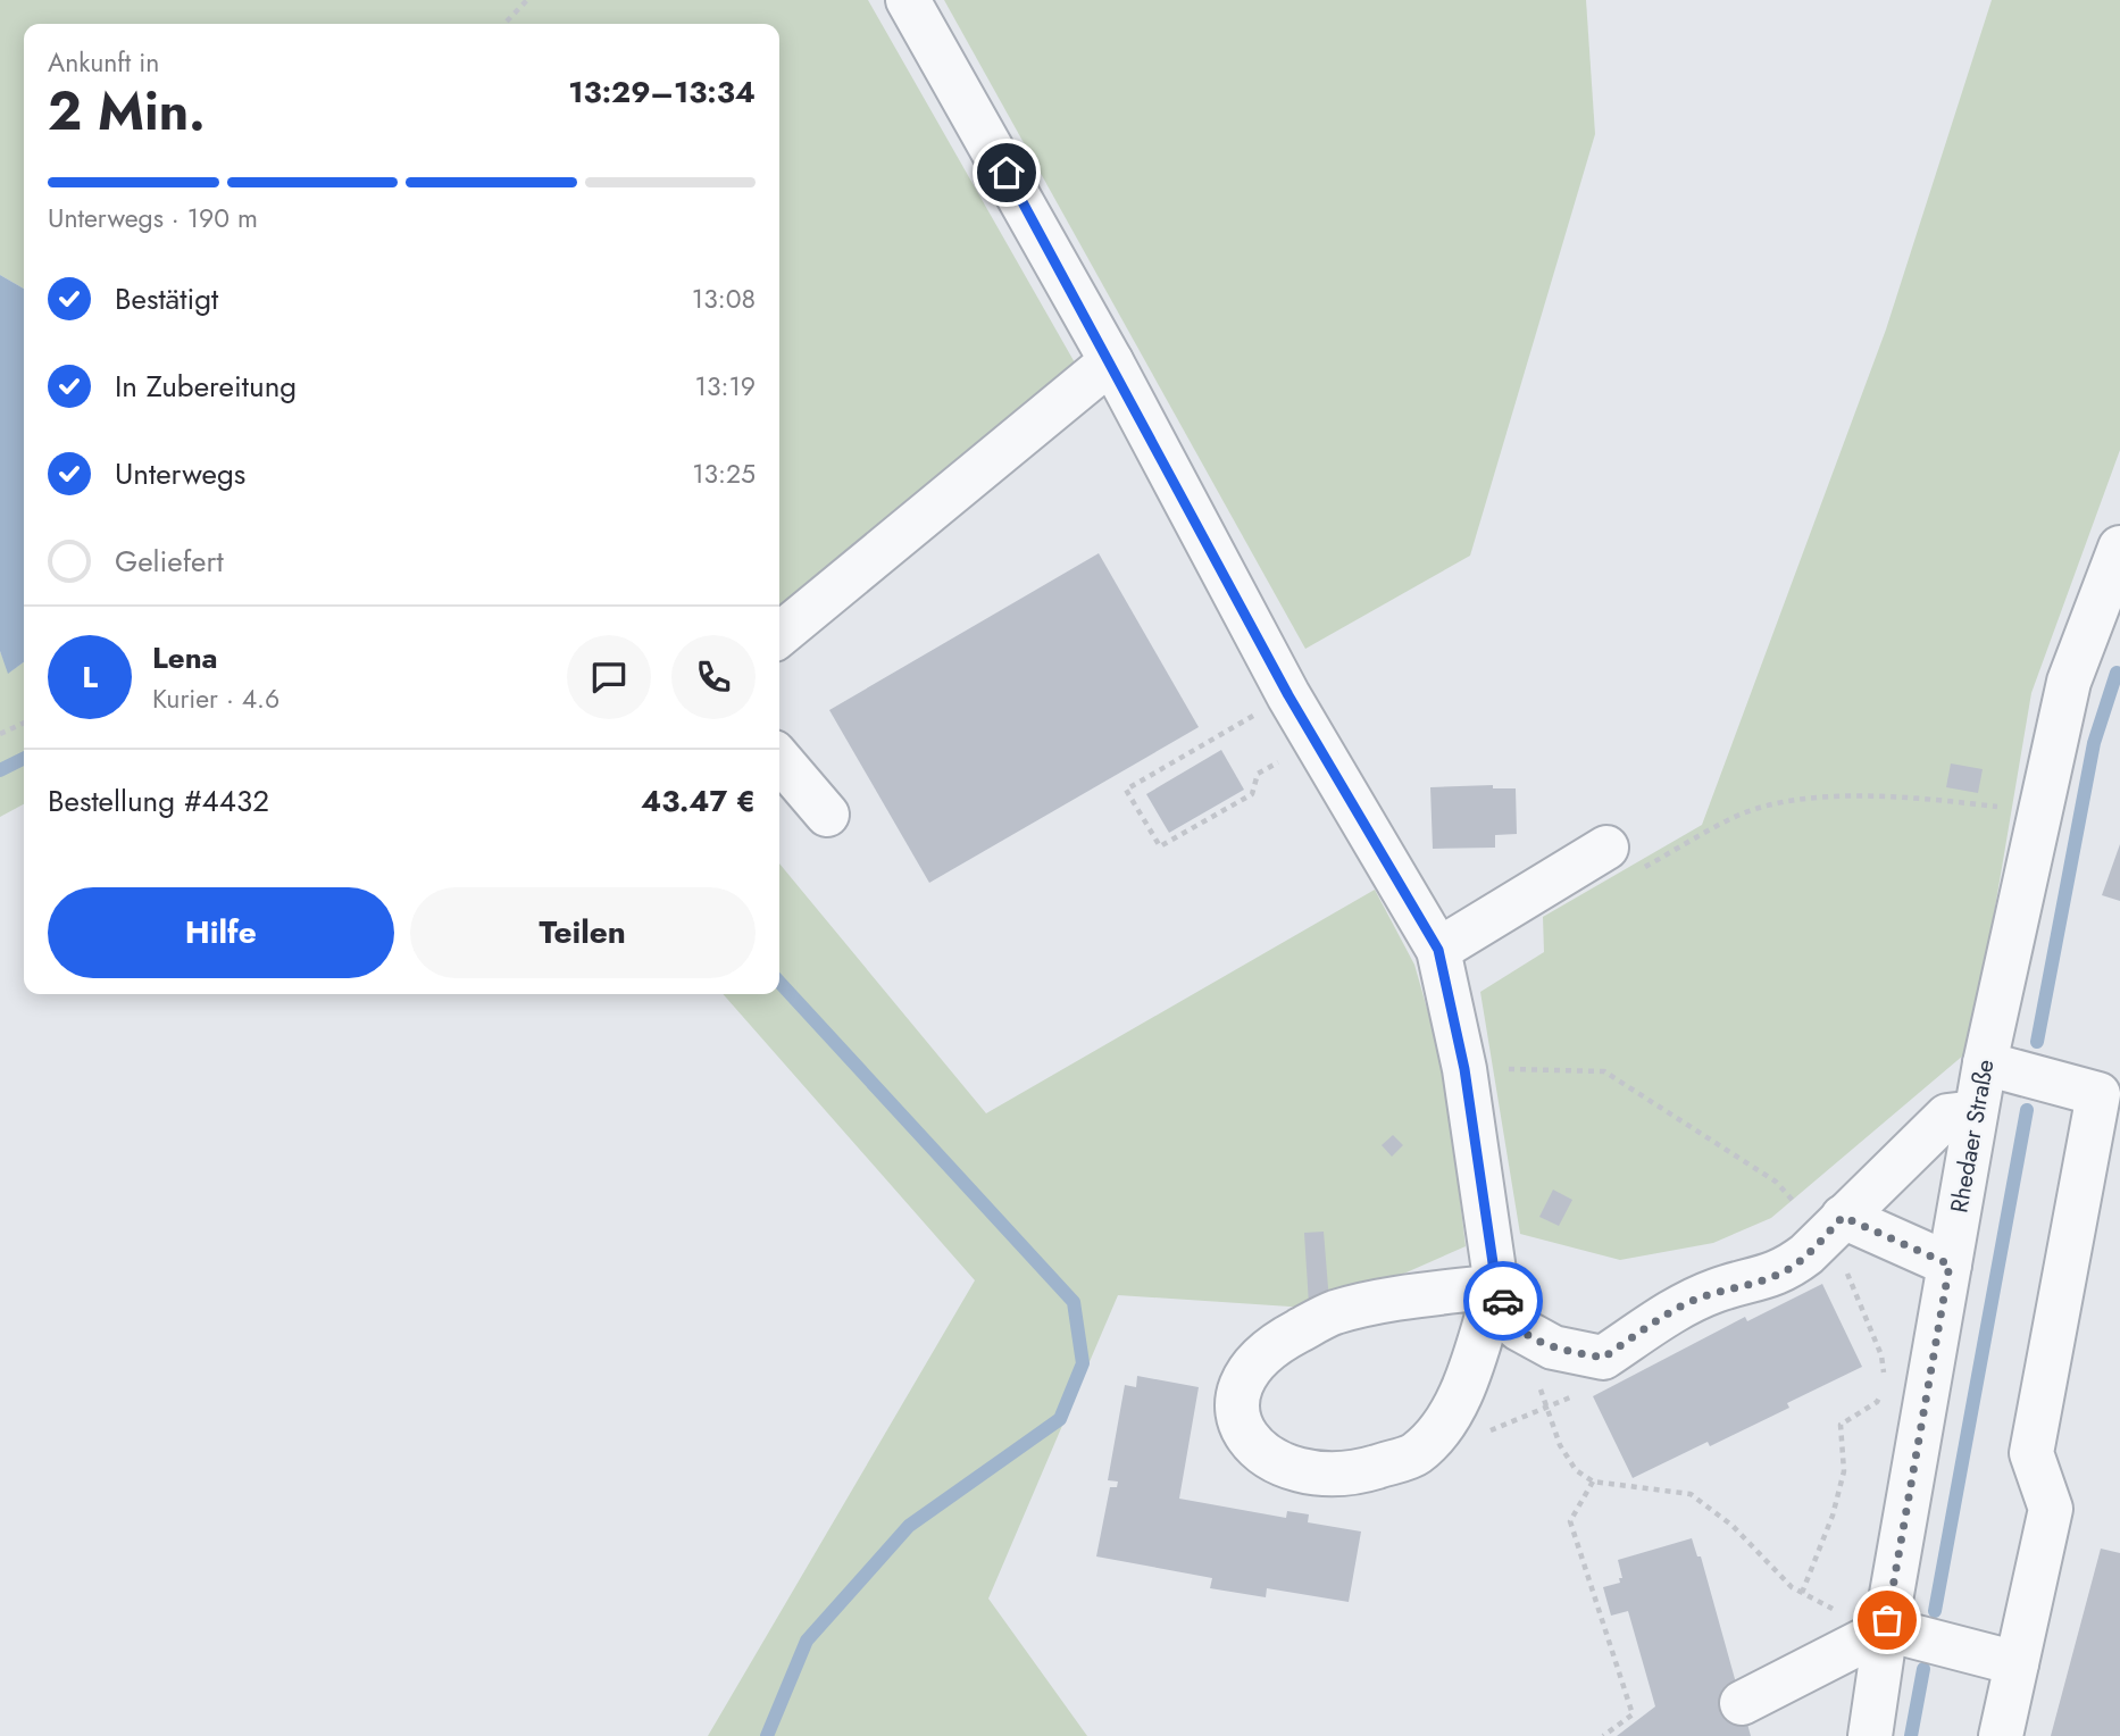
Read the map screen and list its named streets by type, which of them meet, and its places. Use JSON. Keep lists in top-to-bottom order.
{
  "streets": {
    "street": ["Rhedaer Straße"]
  },
  "page": {
    "heading": ["2 Min.", "Ankunft in", "13:29–13:34"],
    "panel": [
      "Lena",
      "Kurier · 4.6",
      "Bestellung #4432",
      "43.47 €"
    ],
    "bar": "Unterwegs · 190 m",
    "list": [
      ["Bestätigt", "13:08"],
      ["In Zubereitung", "13:19"],
      ["Unterwegs", "13:25"],
      "Geliefert"
    ],
    "round": "L",
    "buttons": ["Hilfe", "Teilen"]
  }
}
